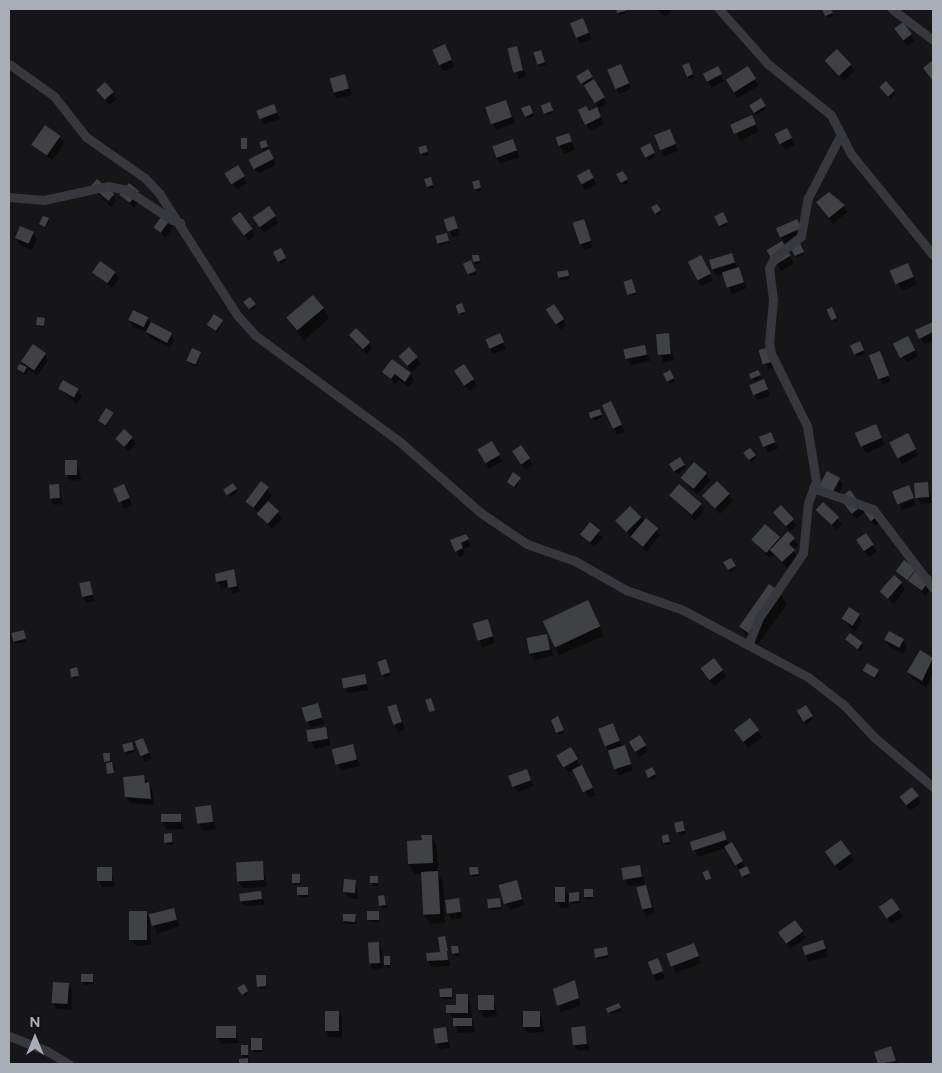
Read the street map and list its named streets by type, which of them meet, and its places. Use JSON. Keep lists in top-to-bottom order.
{
  "north": "top"
}
